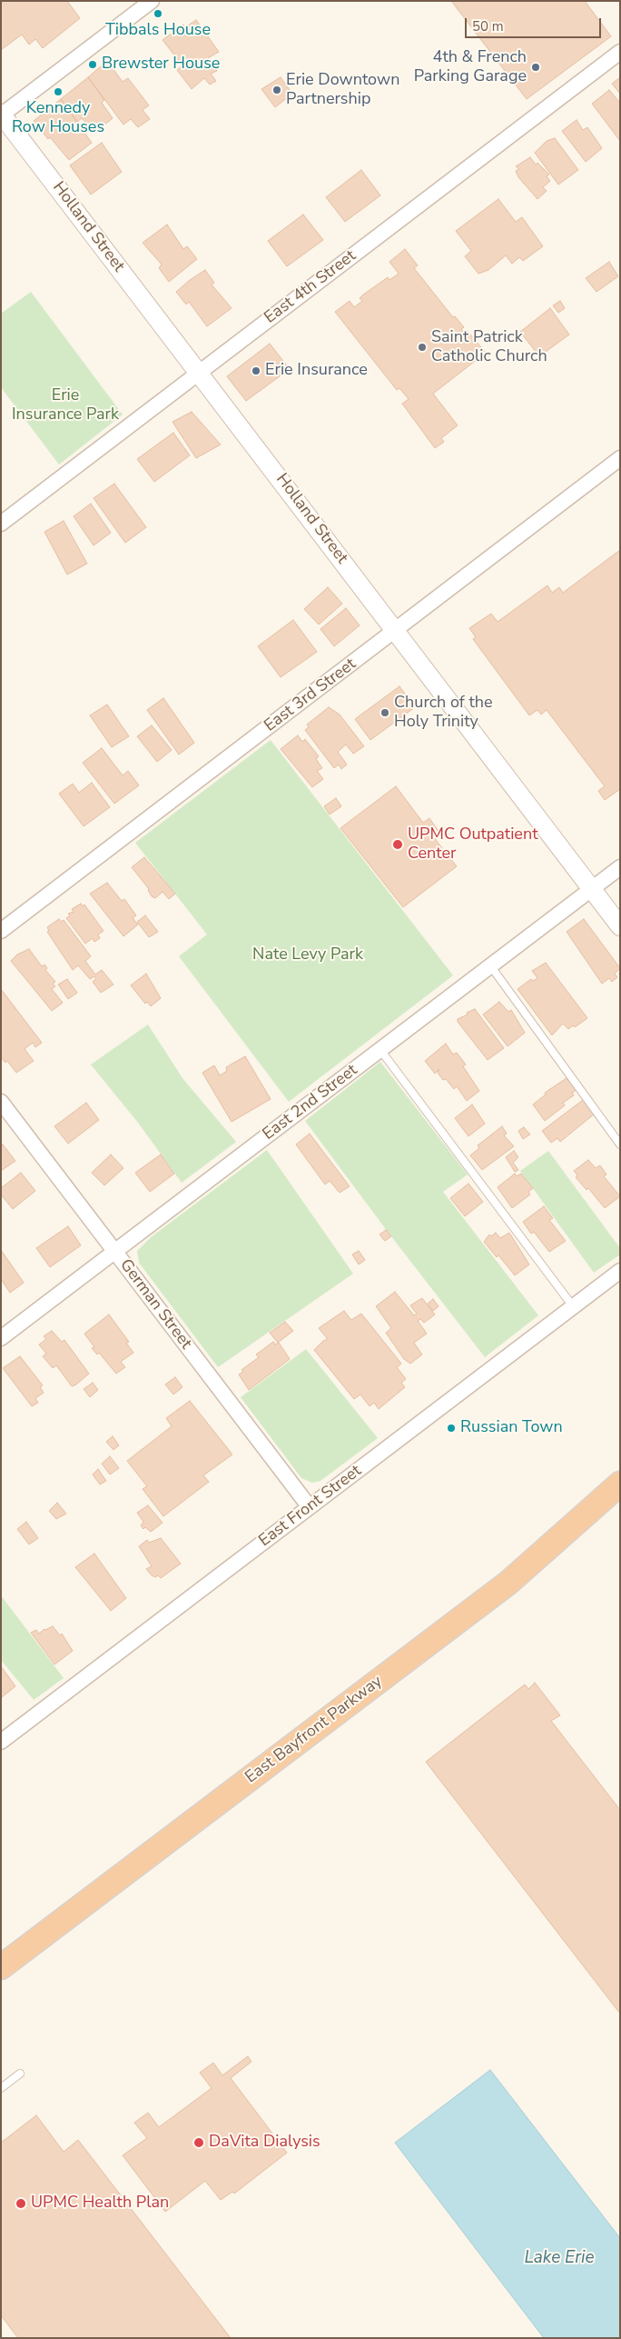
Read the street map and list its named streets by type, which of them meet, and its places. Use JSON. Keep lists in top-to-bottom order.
{
  "streets": {
    "highway": ["East Bayfront Parkway"],
    "street": [
      "Holland Street",
      "East 4th Street",
      "East 3rd Street",
      "East 2nd Street",
      "German Street",
      "East Front Street"
    ]
  },
  "crossings": [
    ["Holland Street", "East 4th Street"],
    ["Holland Street", "East 3rd Street"],
    ["Holland Street", "East 2nd Street"],
    ["East 2nd Street", "German Street"],
    ["German Street", "East Front Street"]
  ],
  "water": ["Lake Erie"],
  "parks": ["Erie Insurance Park", "Nate Levy Park"],
  "places": [
    "Tibbals House",
    "Brewster House",
    "4th & French Parking Garage",
    "Erie Downtown Partnership",
    "Kennedy Row Houses",
    "Saint Patrick Catholic Church",
    "Erie Insurance",
    "Church of the Holy Trinity",
    "UPMC Outpatient Center",
    "Russian Town",
    "DaVita Dialysis",
    "UPMC Health Plan"
  ],
  "scale_bar": "50 m"
}
